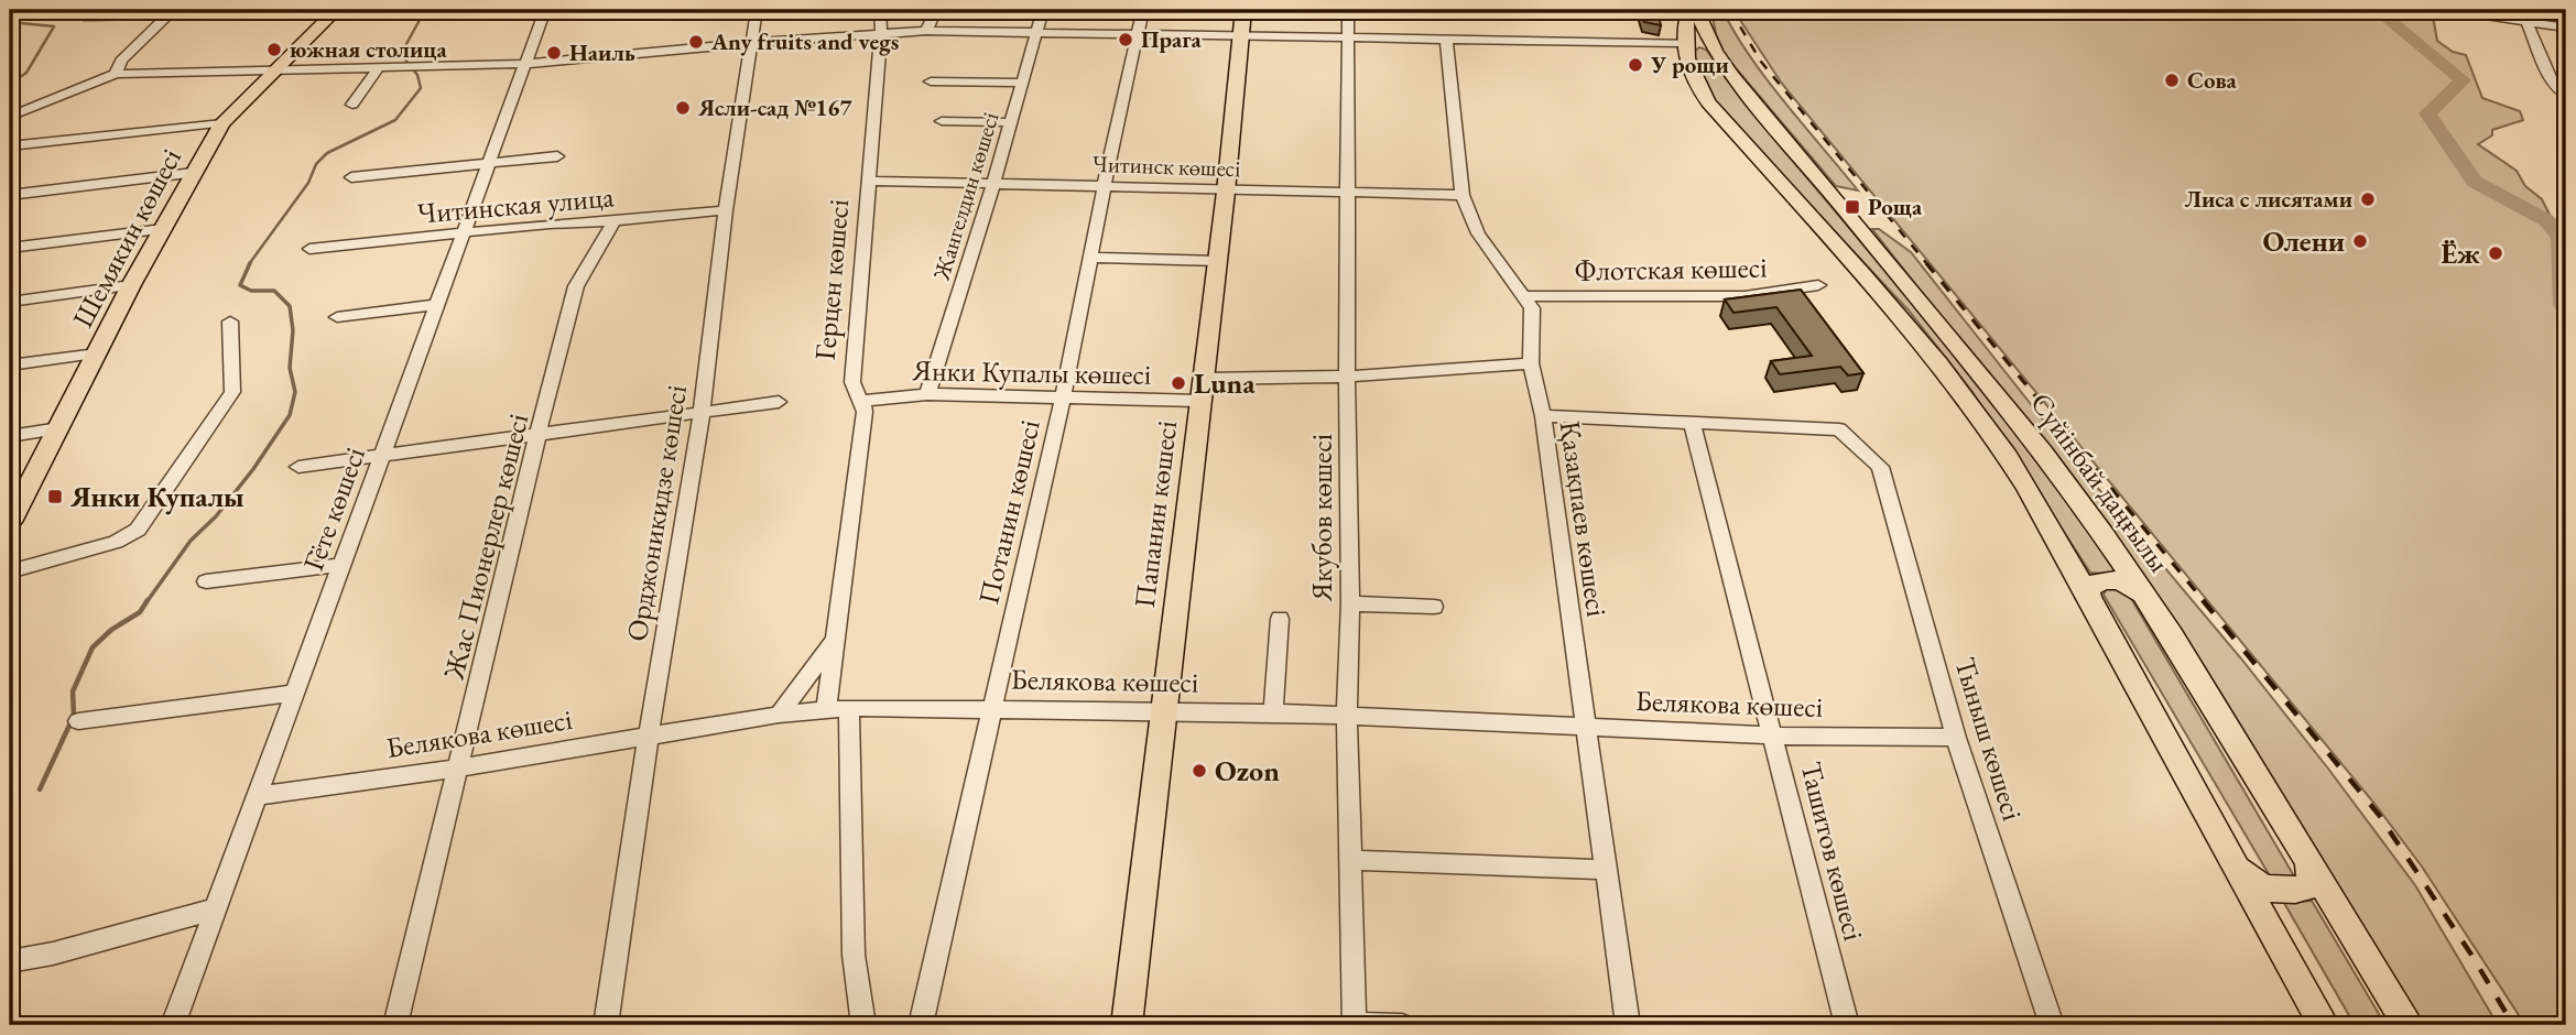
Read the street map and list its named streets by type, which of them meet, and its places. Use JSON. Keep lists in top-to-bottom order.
{
  "streets": {
    "main road": ["Шемякин көшесі", "Сүйінбай даңғылы", "Папанин көшесі"],
    "street": [
      "Читинск көшесі",
      "Жангелдин көшесі",
      "Читинская улица",
      "Флотская көшесі",
      "Герцен көшесі",
      "Янки Купалы көшесі",
      "Гёте көшесі",
      "Потанин көшесі",
      "Орджоникидзе көшесі",
      "Якубов көшесі",
      "Қазақпаев көшесі",
      "Жас Пионерлер көшесі",
      "Белякова көшесі",
      "Тыныш көшесі",
      "Ташитов көшесі"
    ]
  },
  "crossings": [
    ["Читинск көшесі", "Жангелдин көшесі"],
    ["Читинск көшесі", "Герцен көшесі"],
    ["Читинск көшесі", "Потанин көшесі"],
    ["Читинск көшесі", "Папанин көшесі"],
    ["Читинск көшесі", "Якубов көшесі"],
    ["Читинск көшесі", "Қазақпаев көшесі"],
    ["Жангелдин көшесі", "Янки Купалы көшесі"],
    ["Читинская улица", "Гёте көшесі"],
    ["Читинская улица", "Орджоникидзе көшесі"],
    ["Читинская улица", "Жас Пионерлер көшесі"],
    ["Флотская көшесі", "Қазақпаев көшесі"],
    ["Герцен көшесі", "Янки Купалы көшесі"],
    ["Герцен көшесі", "Белякова көшесі"],
    ["Янки Купалы көшесі", "Потанин көшесі"],
    ["Янки Купалы көшесі", "Папанин көшесі"],
    ["Янки Купалы көшесі", "Якубов көшесі"],
    ["Янки Купалы көшесі", "Қазақпаев көшесі"],
    ["Гёте көшесі", "Белякова көшесі"],
    ["Потанин көшесі", "Белякова көшесі"],
    ["Орджоникидзе көшесі", "Белякова көшесі"],
    ["Папанин көшесі", "Белякова көшесі"],
    ["Якубов көшесі", "Белякова көшесі"],
    ["Қазақпаев көшесі", "Белякова көшесі"],
    ["Жас Пионерлер көшесі", "Белякова көшесі"],
    ["Белякова көшесі", "Тыныш көшесі"],
    ["Белякова көшесі", "Ташитов көшесі"],
    ["Тыныш көшесі", "Ташитов көшесі"]
  ],
  "places": {
    "other": [
      "Прага",
      "Any fruits and vegs",
      "южная столица",
      "Наиль",
      "У рощи",
      "Сова",
      "Ясли-сад №167",
      "Лиса с лисятами",
      "Олени",
      "Ёж",
      "Luna",
      "Ozon"
    ],
    "transit": ["Роща", "Янки Купалы"]
  }
}
